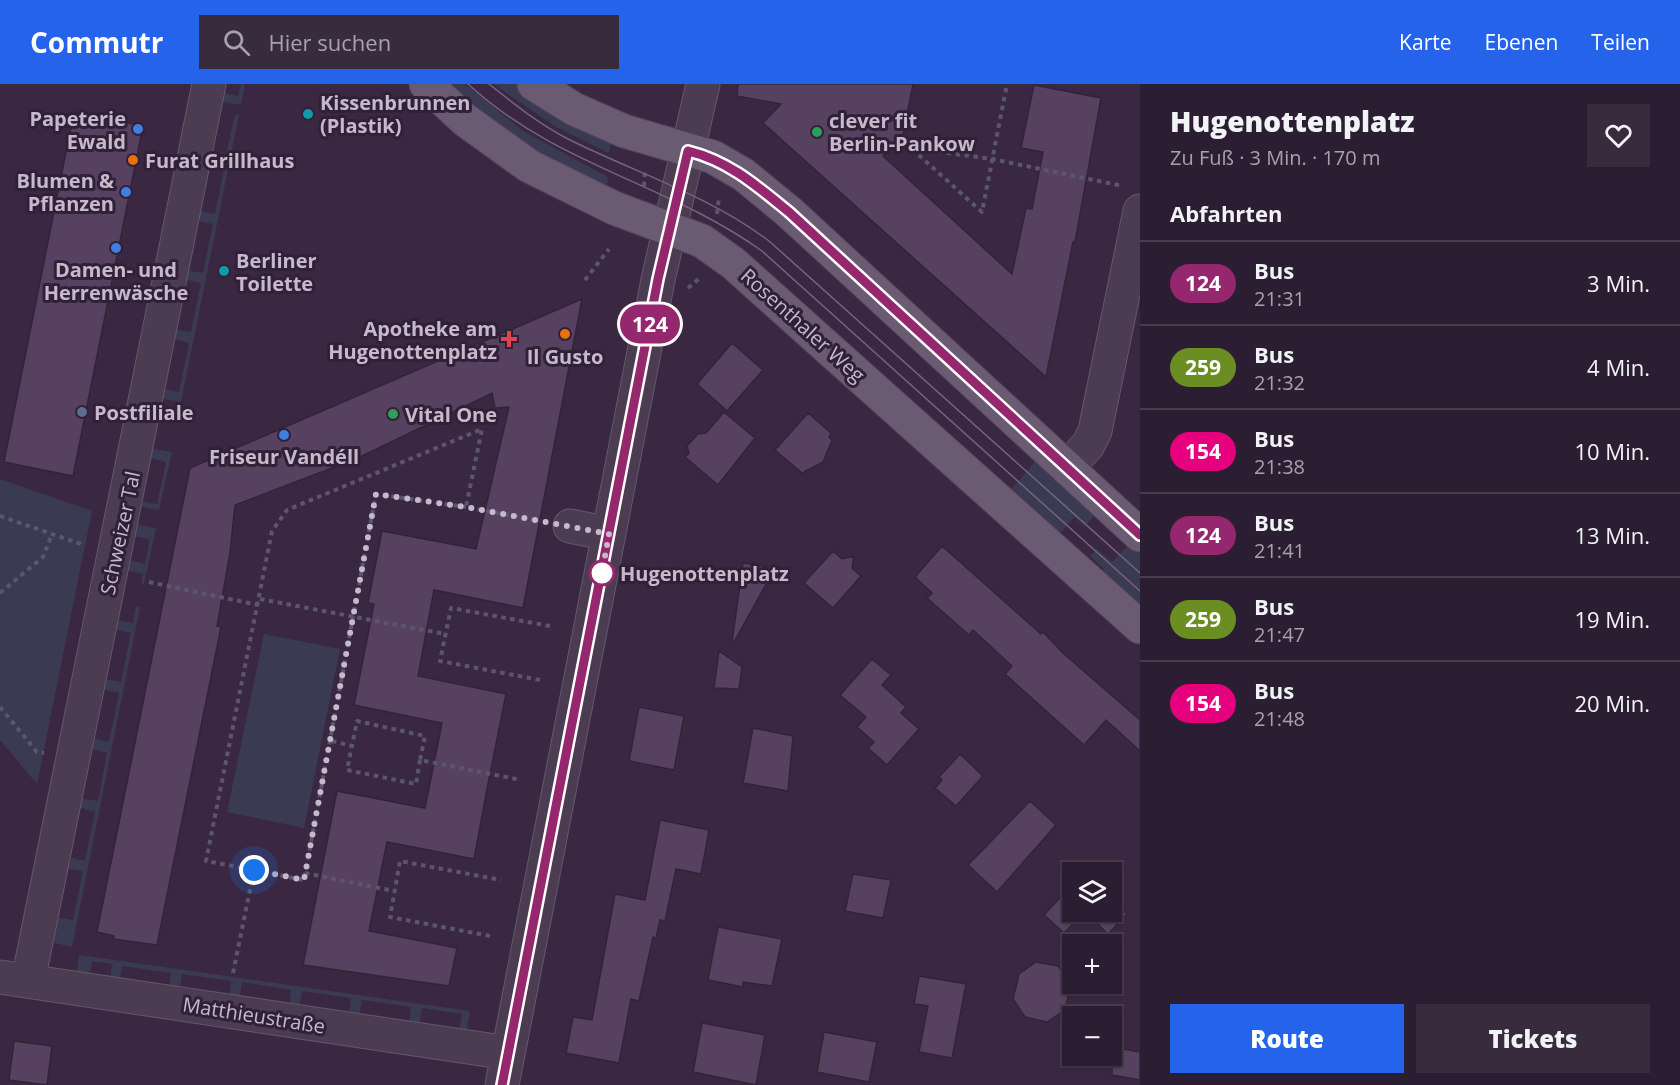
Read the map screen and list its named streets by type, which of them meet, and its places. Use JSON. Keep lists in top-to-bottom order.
{
  "streets": {
    "main road": ["Rosenthaler Weg"],
    "street": ["Schweizer Tal", "Matthieustraße"]
  },
  "crossings": [
    ["Schweizer Tal", "Matthieustraße"]
  ],
  "places": {
    "other": [
      "Kissenbrunnen (Plastik)",
      "Papeterie Ewald",
      "clever fit Berlin-Pankow",
      "Furat Grillhaus",
      "Blumen & Pflanzen",
      "Damen- und Herrenwäsche",
      "Berliner Toilette",
      "Il Gusto",
      "Postfiliale",
      "Vital One",
      "Friseur Vandéll",
      "Hugenottenplatz"
    ],
    "health": ["Apotheke am Hugenottenplatz"]
  },
  "lines": ["bus line 124"],
  "page": {
    "header": "Commutr",
    "search": "Hier suchen",
    "nav": ["Karte", "Ebenen", "Teilen"],
    "on_map": "124",
    "heading": [
      ["Hugenottenplatz", "Zu Fuß · 3 Min. · 170 m"],
      "Abfahrten"
    ],
    "list": [
      {
        "mark": "124",
        "name": "Bus",
        "note": "21:31",
        "value": "3 Min."
      },
      {
        "mark": "259",
        "name": "Bus",
        "note": "21:32",
        "value": "4 Min."
      },
      {
        "mark": "154",
        "name": "Bus",
        "note": "21:38",
        "value": "10 Min."
      },
      {
        "mark": "124",
        "name": "Bus",
        "note": "21:41",
        "value": "13 Min."
      },
      {
        "mark": "259",
        "name": "Bus",
        "note": "21:47",
        "value": "19 Min."
      },
      {
        "mark": "154",
        "name": "Bus",
        "note": "21:48",
        "value": "20 Min."
      }
    ],
    "map_buttons": ["+", "−"],
    "buttons": ["Route", "Tickets"]
  }
}
